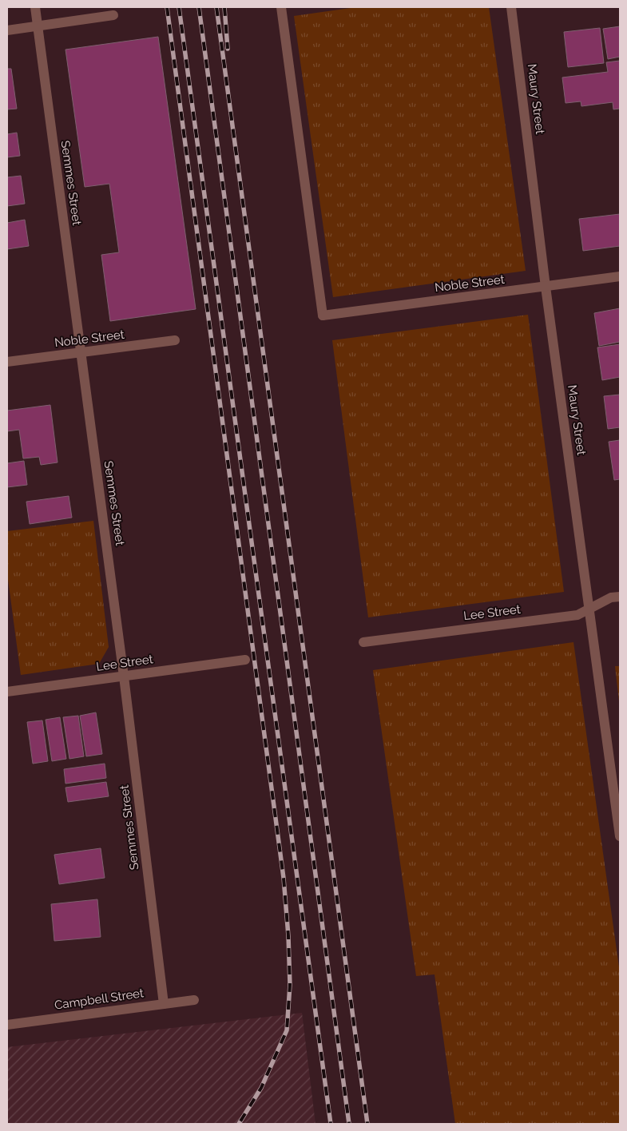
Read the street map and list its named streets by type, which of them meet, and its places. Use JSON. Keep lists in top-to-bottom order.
{
  "streets": {
    "street": [
      "Maury Street",
      "Semmes Street",
      "Noble Street",
      "Lee Street",
      "Campbell Street"
    ]
  },
  "crossings": [
    ["Maury Street", "Noble Street"],
    ["Maury Street", "Lee Street"],
    ["Semmes Street", "Noble Street"],
    ["Semmes Street", "Lee Street"],
    ["Semmes Street", "Campbell Street"]
  ]
}
